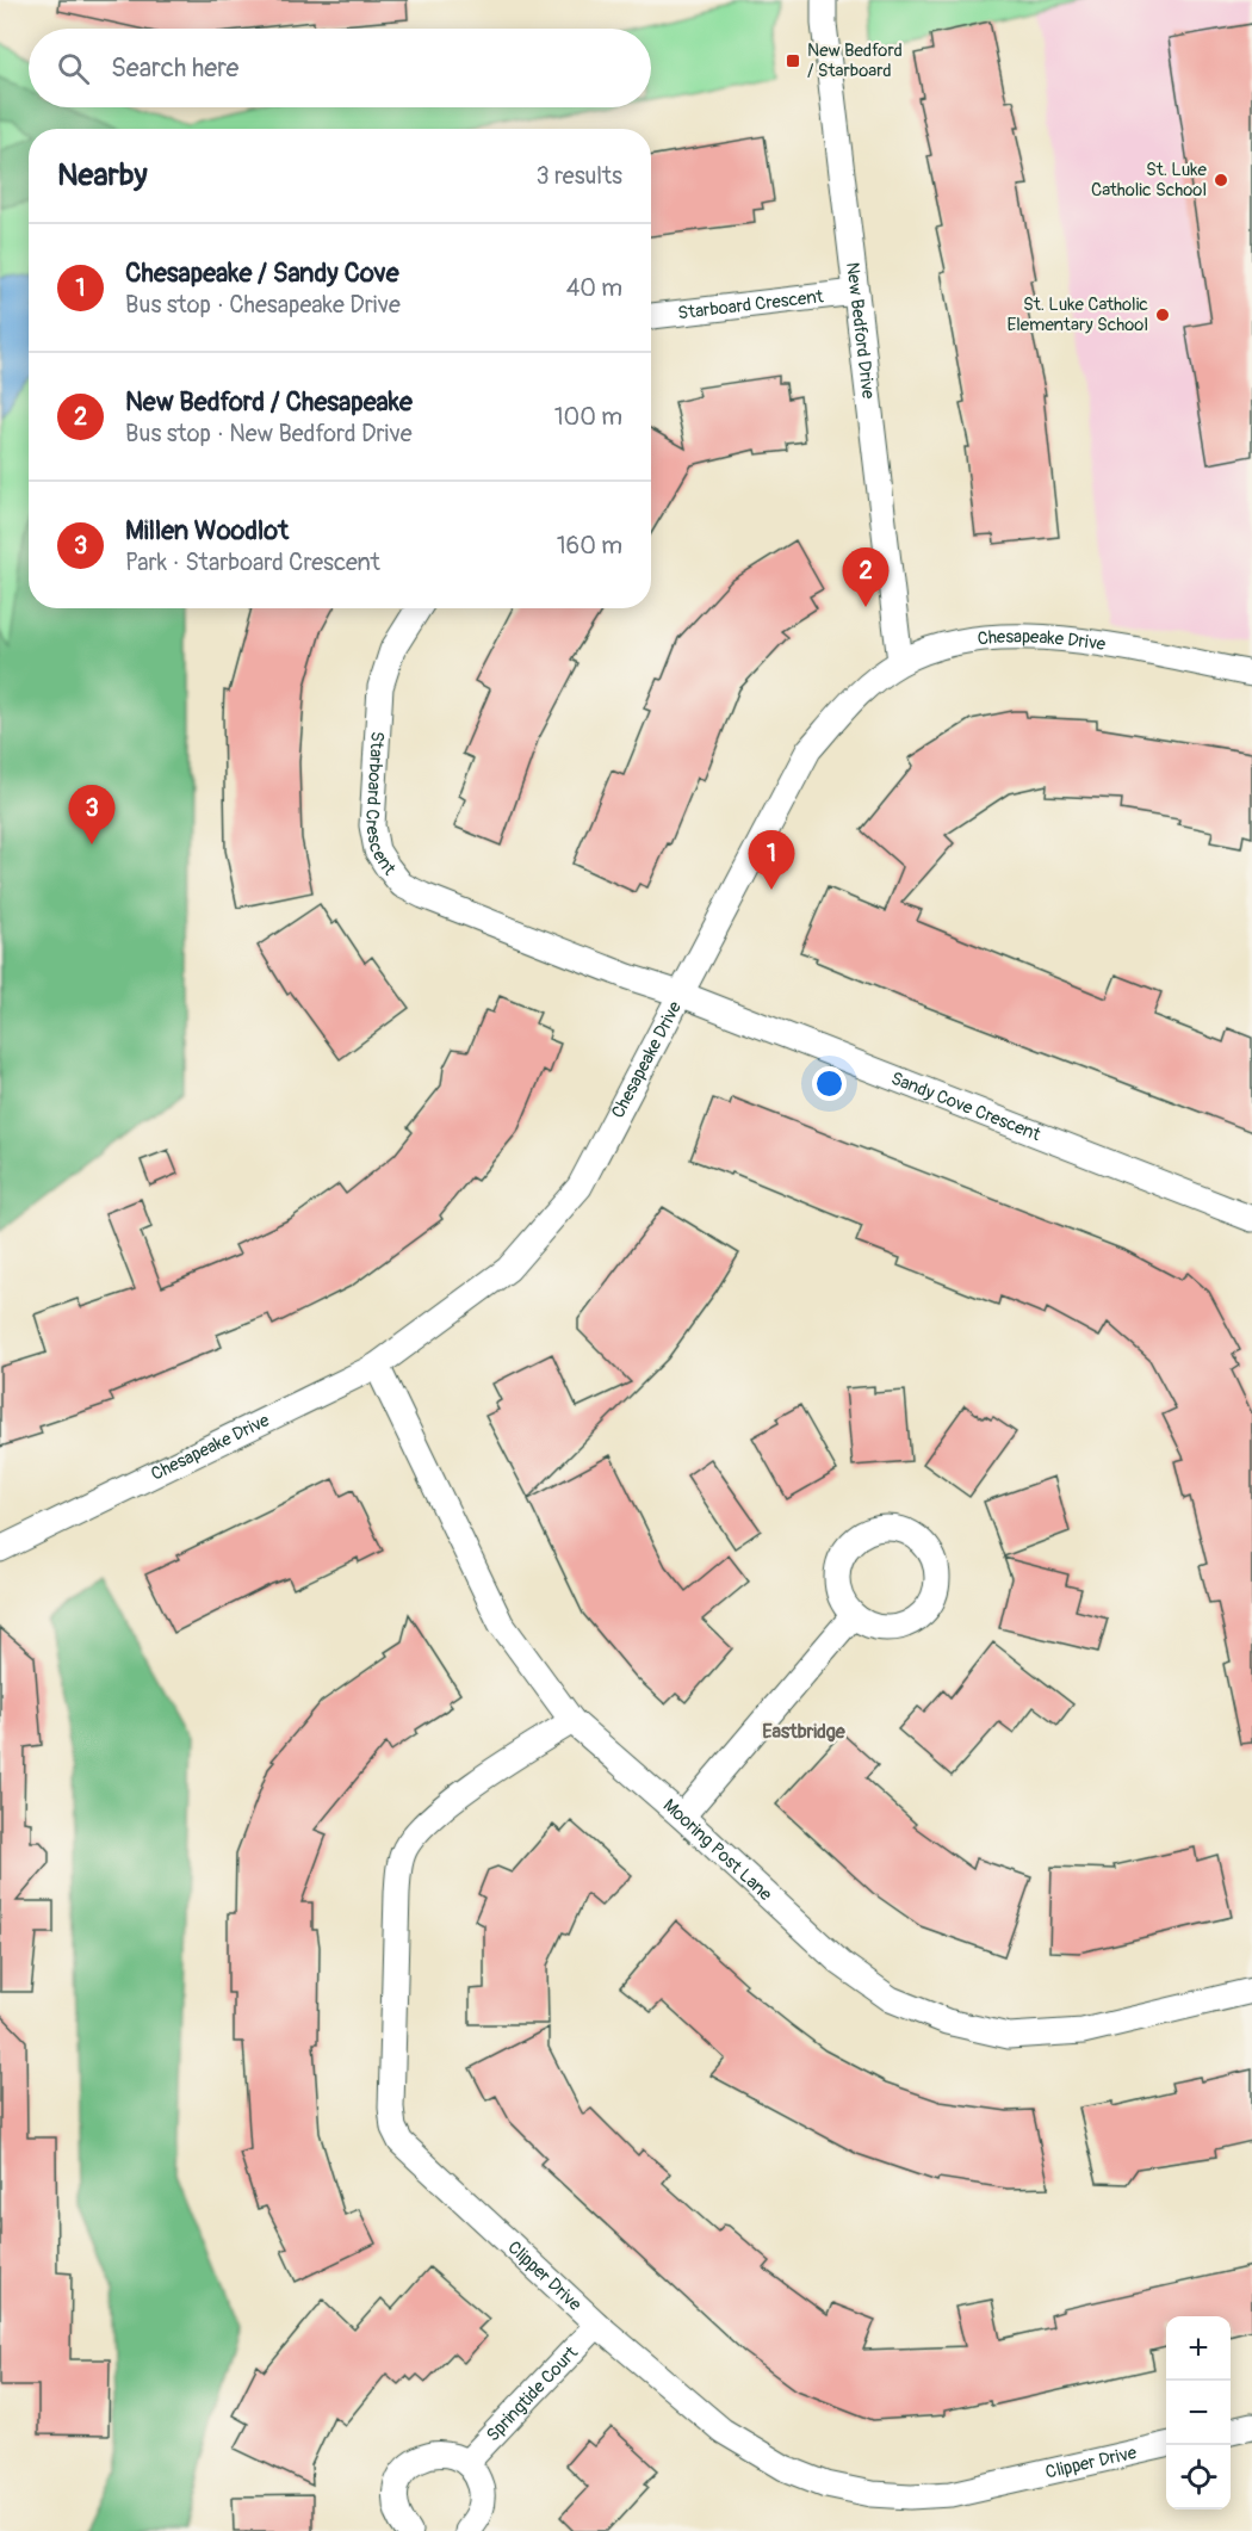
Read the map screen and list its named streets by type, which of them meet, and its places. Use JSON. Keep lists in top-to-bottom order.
{
  "streets": {
    "street": [
      "Starboard Crescent",
      "New Bedford Drive",
      "Chesapeake Drive",
      "Sandy Cove Crescent",
      "Mooring Post Lane",
      "Clipper Drive",
      "Springtide Court"
    ]
  },
  "crossings": [
    ["Starboard Crescent", "New Bedford Drive"],
    ["Starboard Crescent", "Chesapeake Drive"],
    ["Starboard Crescent", "Sandy Cove Crescent"],
    ["New Bedford Drive", "Chesapeake Drive"],
    ["Chesapeake Drive", "Sandy Cove Crescent"],
    ["Chesapeake Drive", "Mooring Post Lane"],
    ["Mooring Post Lane", "Clipper Drive"],
    ["Clipper Drive", "Springtide Court"]
  ],
  "districts": ["Eastbridge"],
  "places": {
    "transit": ["New Bedford / Starboard"],
    "other": ["St. Luke Catholic School", "St. Luke Catholic Elementary School"]
  },
  "page": {
    "search": "Search here",
    "heading": ["Nearby", "3 results"],
    "list": [
      {
        "mark": "1",
        "name": "Chesapeake / Sandy Cove",
        "note": "Bus stop · Chesapeake Drive",
        "value": "40 m"
      },
      {
        "mark": "2",
        "name": "New Bedford / Chesapeake",
        "note": "Bus stop · New Bedford Drive",
        "value": "100 m"
      },
      {
        "mark": "3",
        "name": "Millen Woodlot",
        "note": "Park · Starboard Crescent",
        "value": "160 m"
      }
    ],
    "pins": ["2", "3", "1"],
    "map_buttons": ["+", "−"]
  }
}
